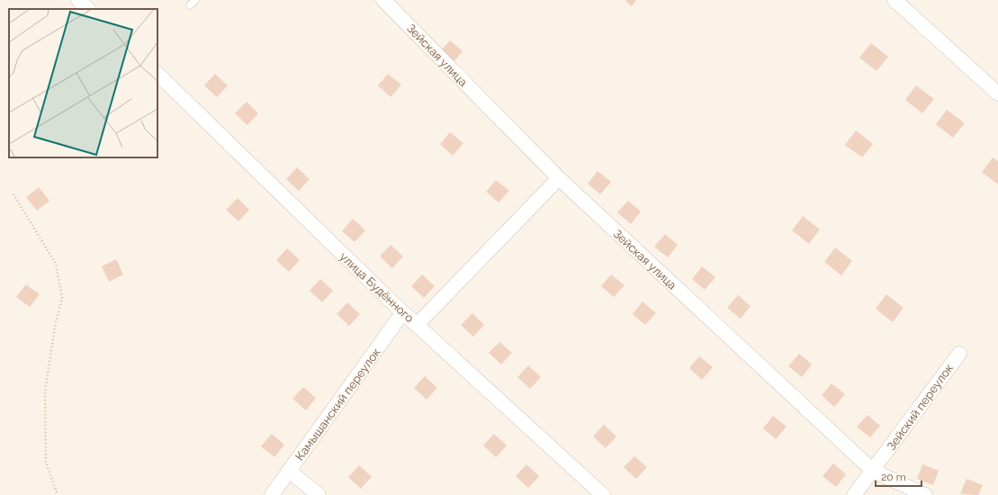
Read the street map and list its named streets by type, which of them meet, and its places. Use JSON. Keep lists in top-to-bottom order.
{
  "streets": {
    "street": [
      "Зейская улица",
      "улица Будённого",
      "Камышанский переулок",
      "Зейский переулок"
    ]
  },
  "crossings": [
    ["Зейская улица", "Зейский переулок"],
    ["улица Будённого", "Камышанский переулок"]
  ],
  "scale_bar": "20 m"
}
